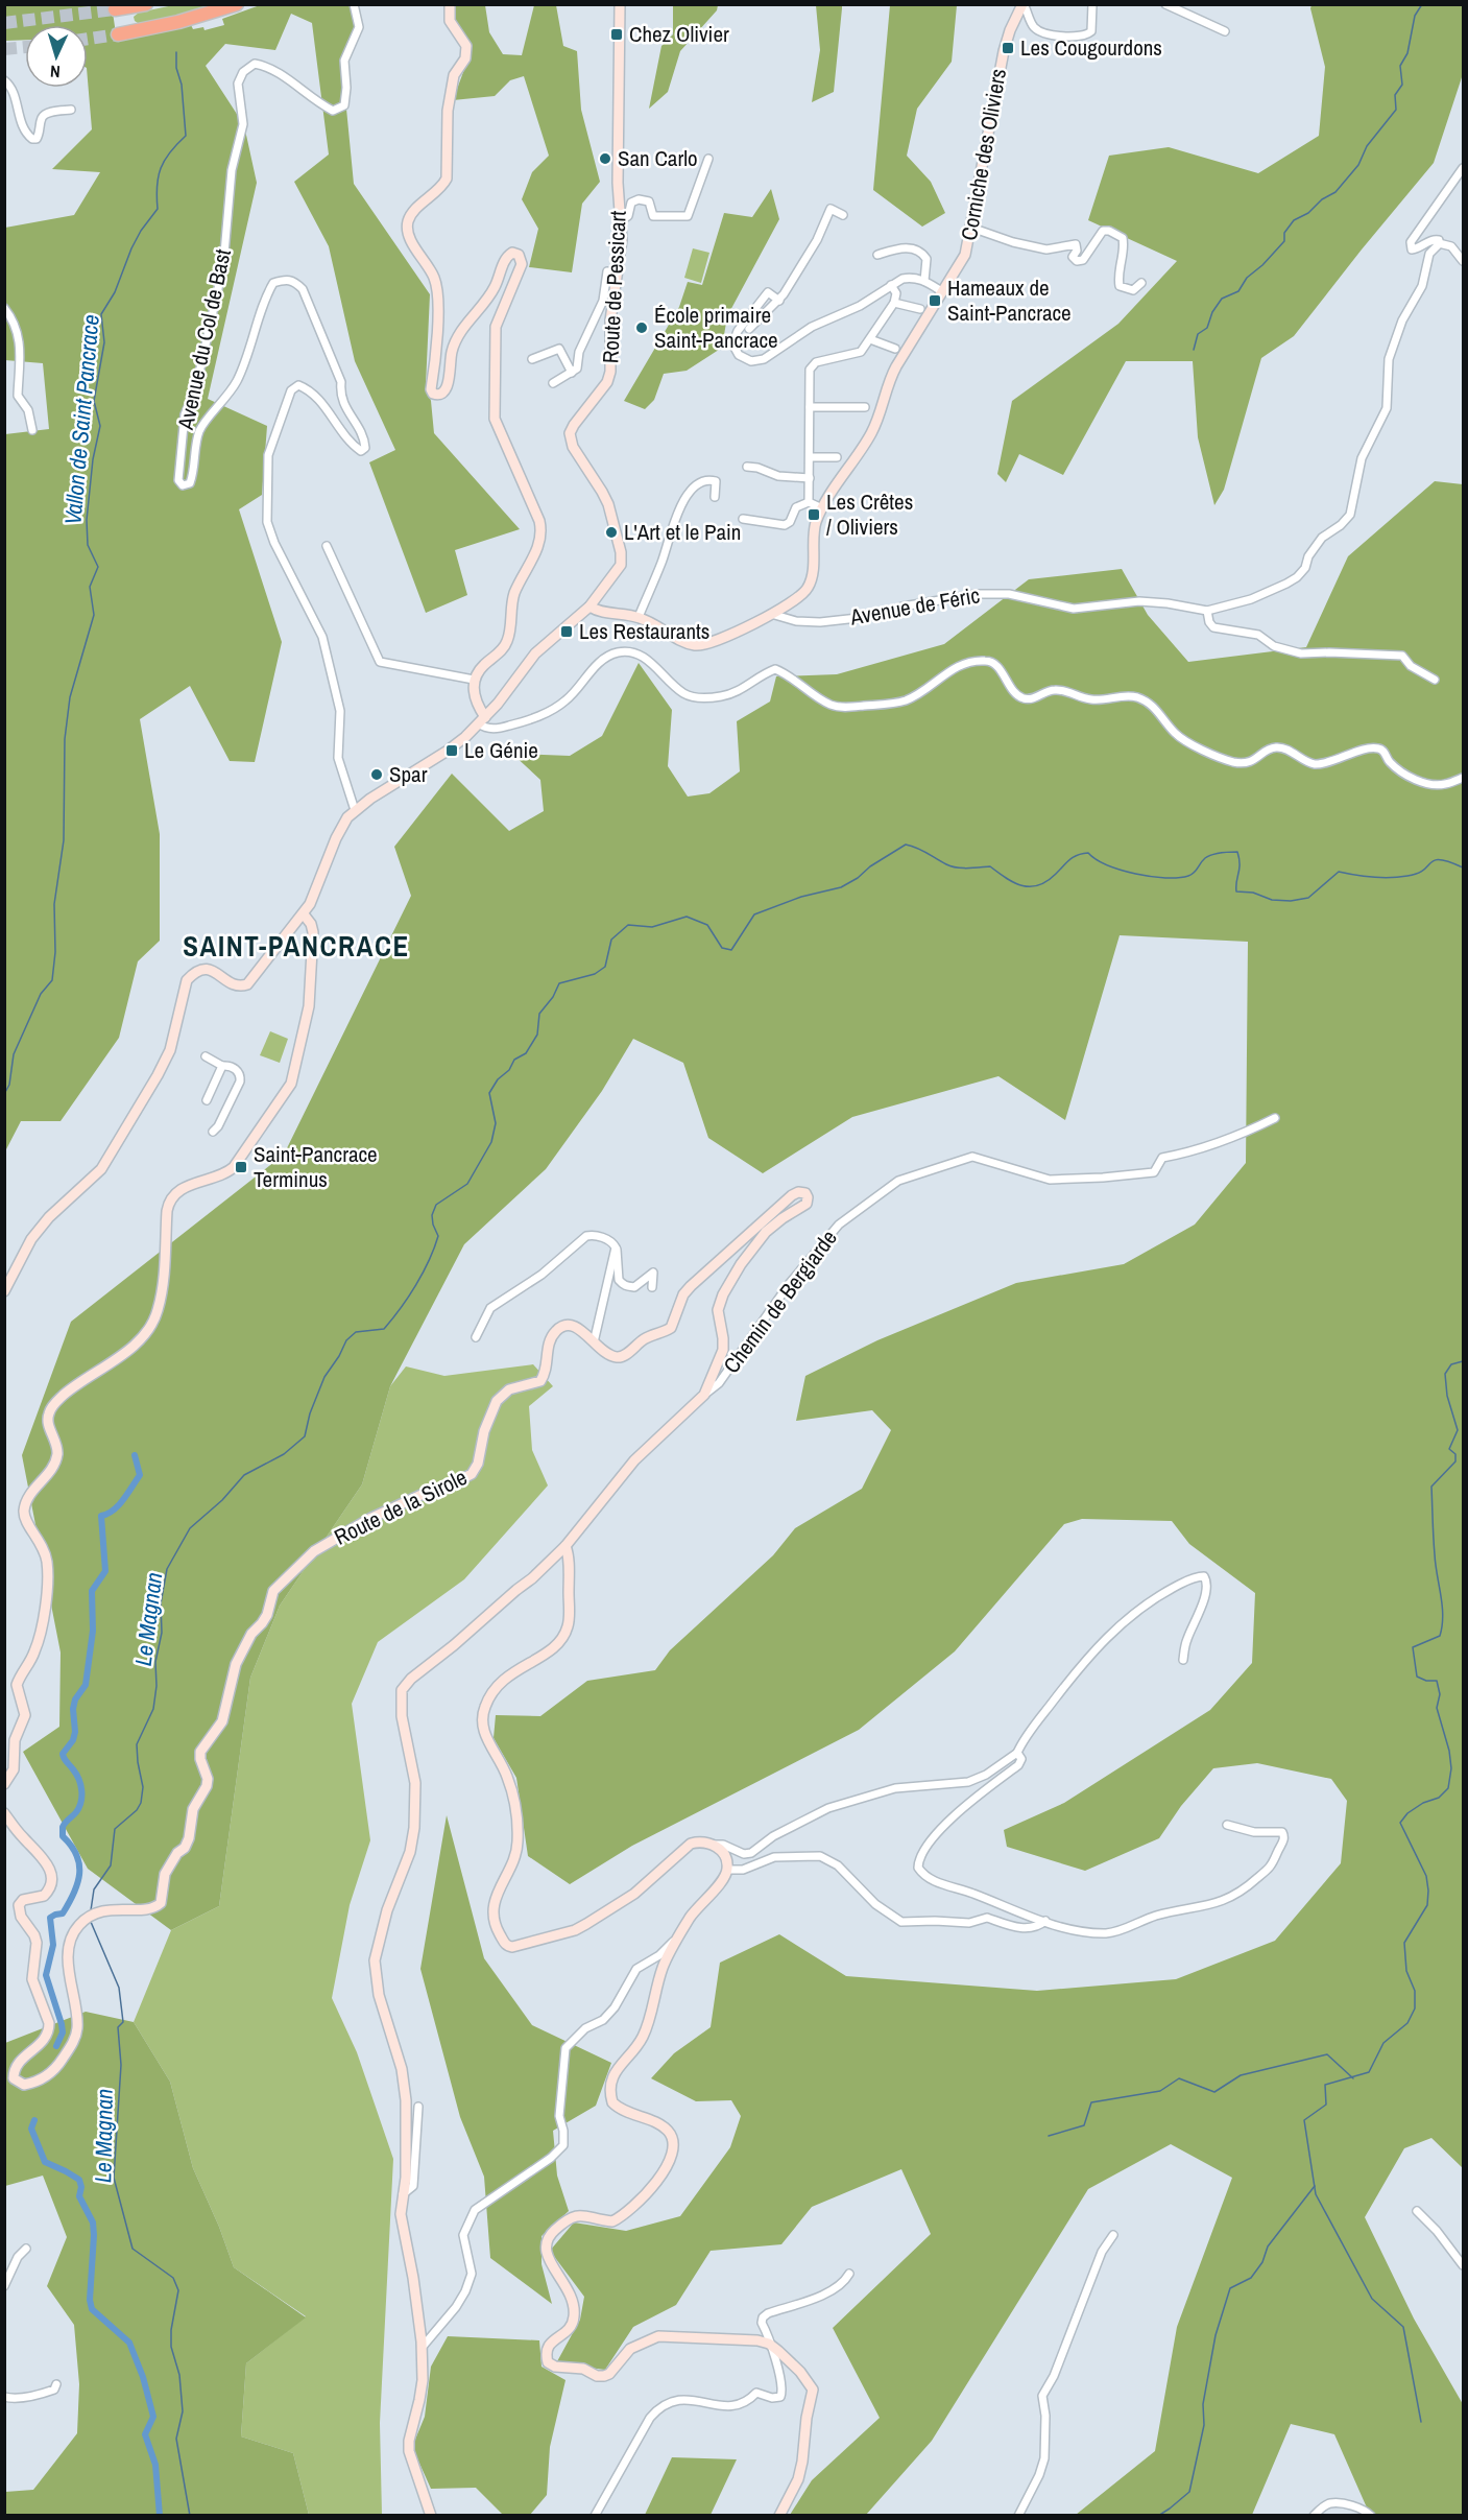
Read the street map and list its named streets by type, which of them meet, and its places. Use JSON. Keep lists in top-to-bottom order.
{
  "streets": {
    "street": [
      "Corniche des Oliviers",
      "Route de Pessicart",
      "Avenue du Col de Bast",
      "Avenue de Féric",
      "Chemin de Bergiarde",
      "Route de la Sirole"
    ]
  },
  "crossings": [
    ["Corniche des Oliviers", "Route de Pessicart"],
    ["Corniche des Oliviers", "Avenue de Féric"],
    ["Route de Pessicart", "Avenue du Col de Bast"],
    ["Chemin de Bergiarde", "Route de la Sirole"]
  ],
  "districts": ["SAINT-PANCRACE"],
  "water": ["Vallon de Saint Pancrace", "Le Magnan"],
  "places": {
    "transit": [
      "Chez Olivier",
      "Les Cougourdons",
      "Hameaux de Saint-Pancrace",
      "Les Crêtes / Oliviers",
      "Les Restaurants",
      "Le Génie",
      "Saint-Pancrace Terminus"
    ],
    "other": [
      "San Carlo",
      "École primaire Saint-Pancrace",
      "L'Art et le Pain",
      "Spar"
    ]
  },
  "north": "bottom"
}
